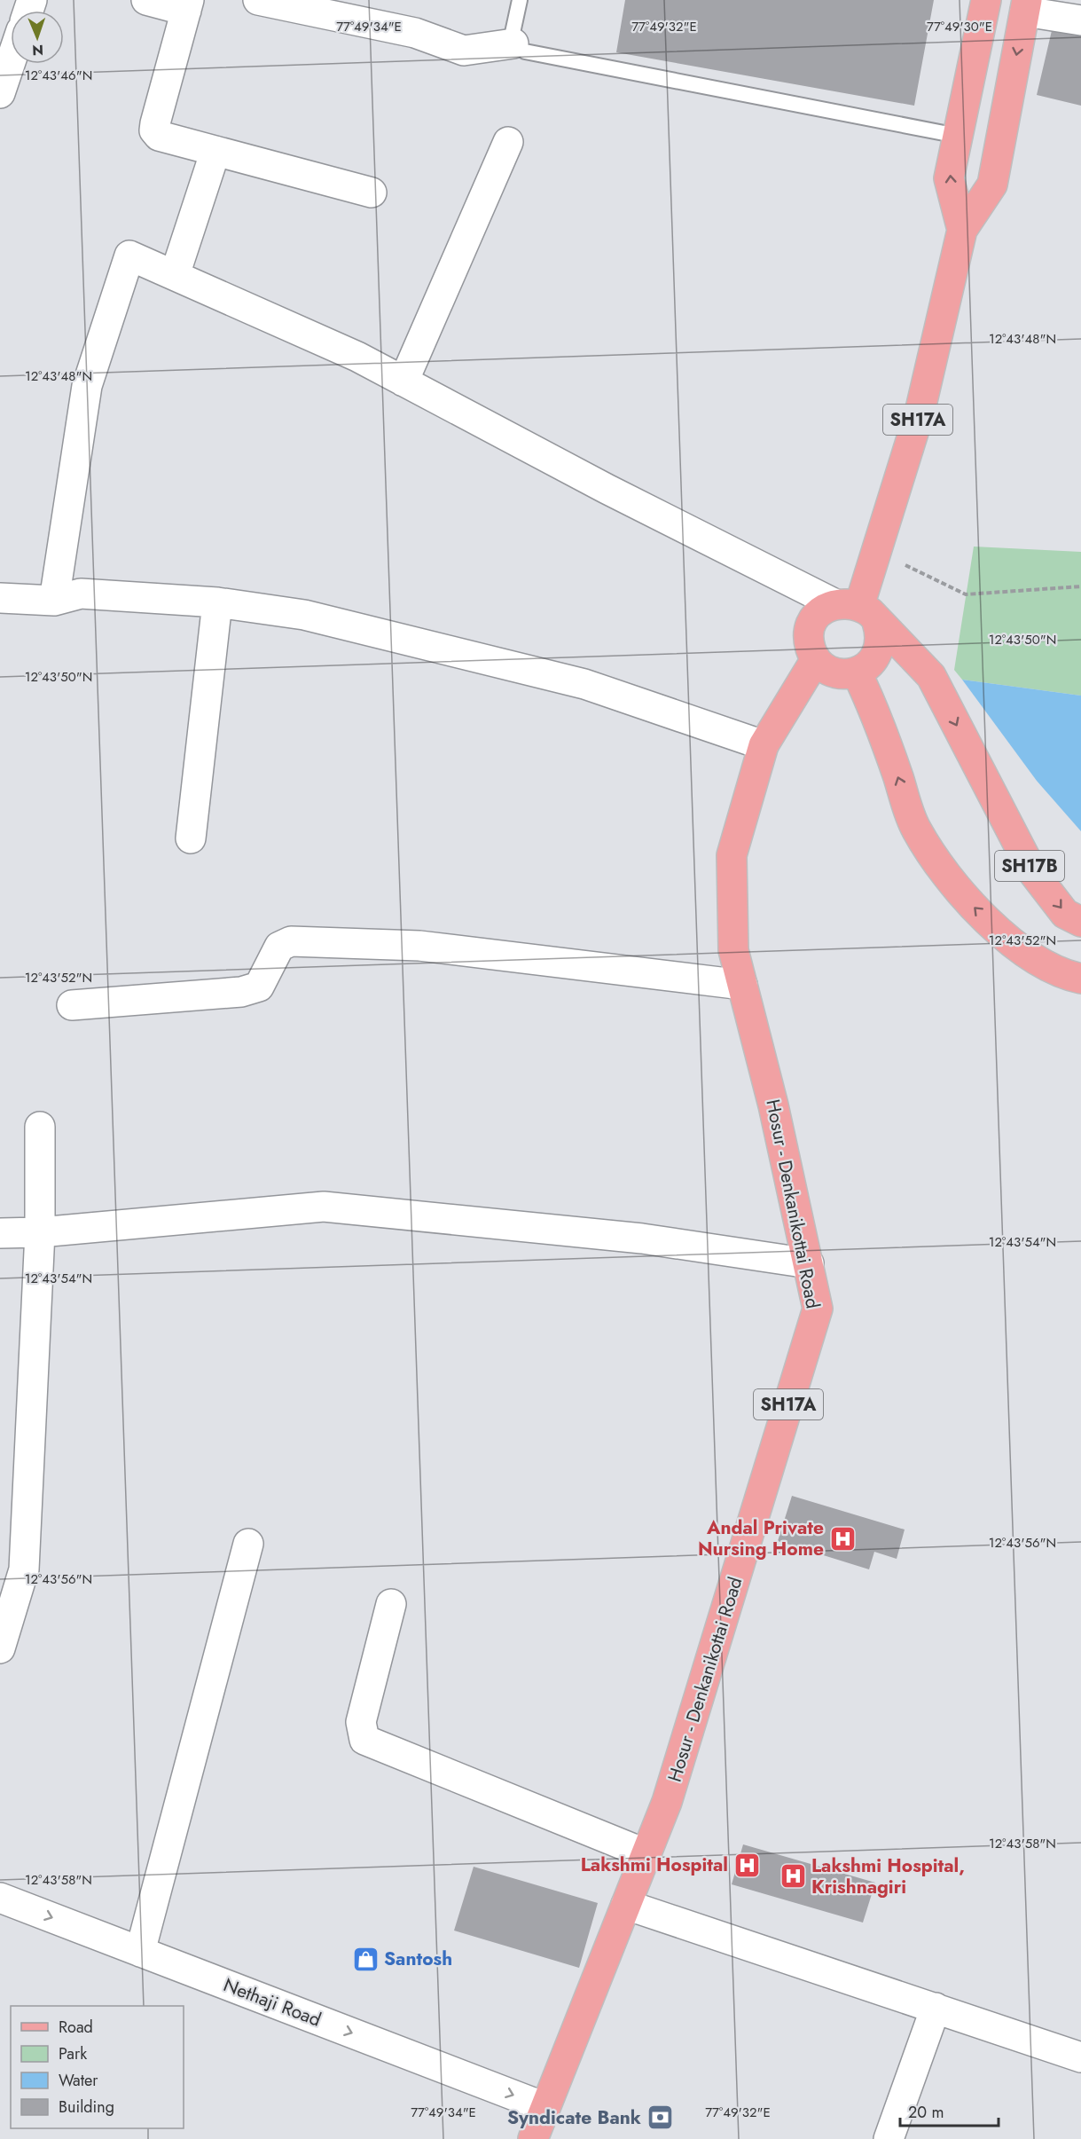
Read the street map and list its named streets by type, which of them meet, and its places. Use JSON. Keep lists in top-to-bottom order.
{
  "streets": {
    "main road": ["SH17A", "SH17B", "Hosur - Denkanikottai Road"],
    "street": ["Nethaji Road"]
  },
  "crossings": [
    ["SH17A", "SH17B"],
    ["SH17A", "Hosur - Denkanikottai Road"],
    ["SH17B", "Hosur - Denkanikottai Road"],
    ["Hosur - Denkanikottai Road", "Nethaji Road"]
  ],
  "one_way": ["Nethaji Road"],
  "places": {
    "hospital": ["Andal Private Nursing Home", "Lakshmi Hospital", "Lakshmi Hospital, Krishnagiri"],
    "shop": ["Santosh"],
    "bank": ["Syndicate Bank"]
  },
  "legend": [
    "Road",
    "Park",
    "Water",
    "Building"
  ],
  "scale_bar": "20 m",
  "north": "bottom",
  "coordinates": [
    "77°49'34\"E",
    "77°49'32\"E",
    "77°49'30\"E",
    "12°43'46\"N",
    "12°43'48\"N",
    "12°43'50\"N",
    "12°43'52\"N",
    "12°43'54\"N",
    "12°43'56\"N",
    "12°43'58\"N"
  ]
}
